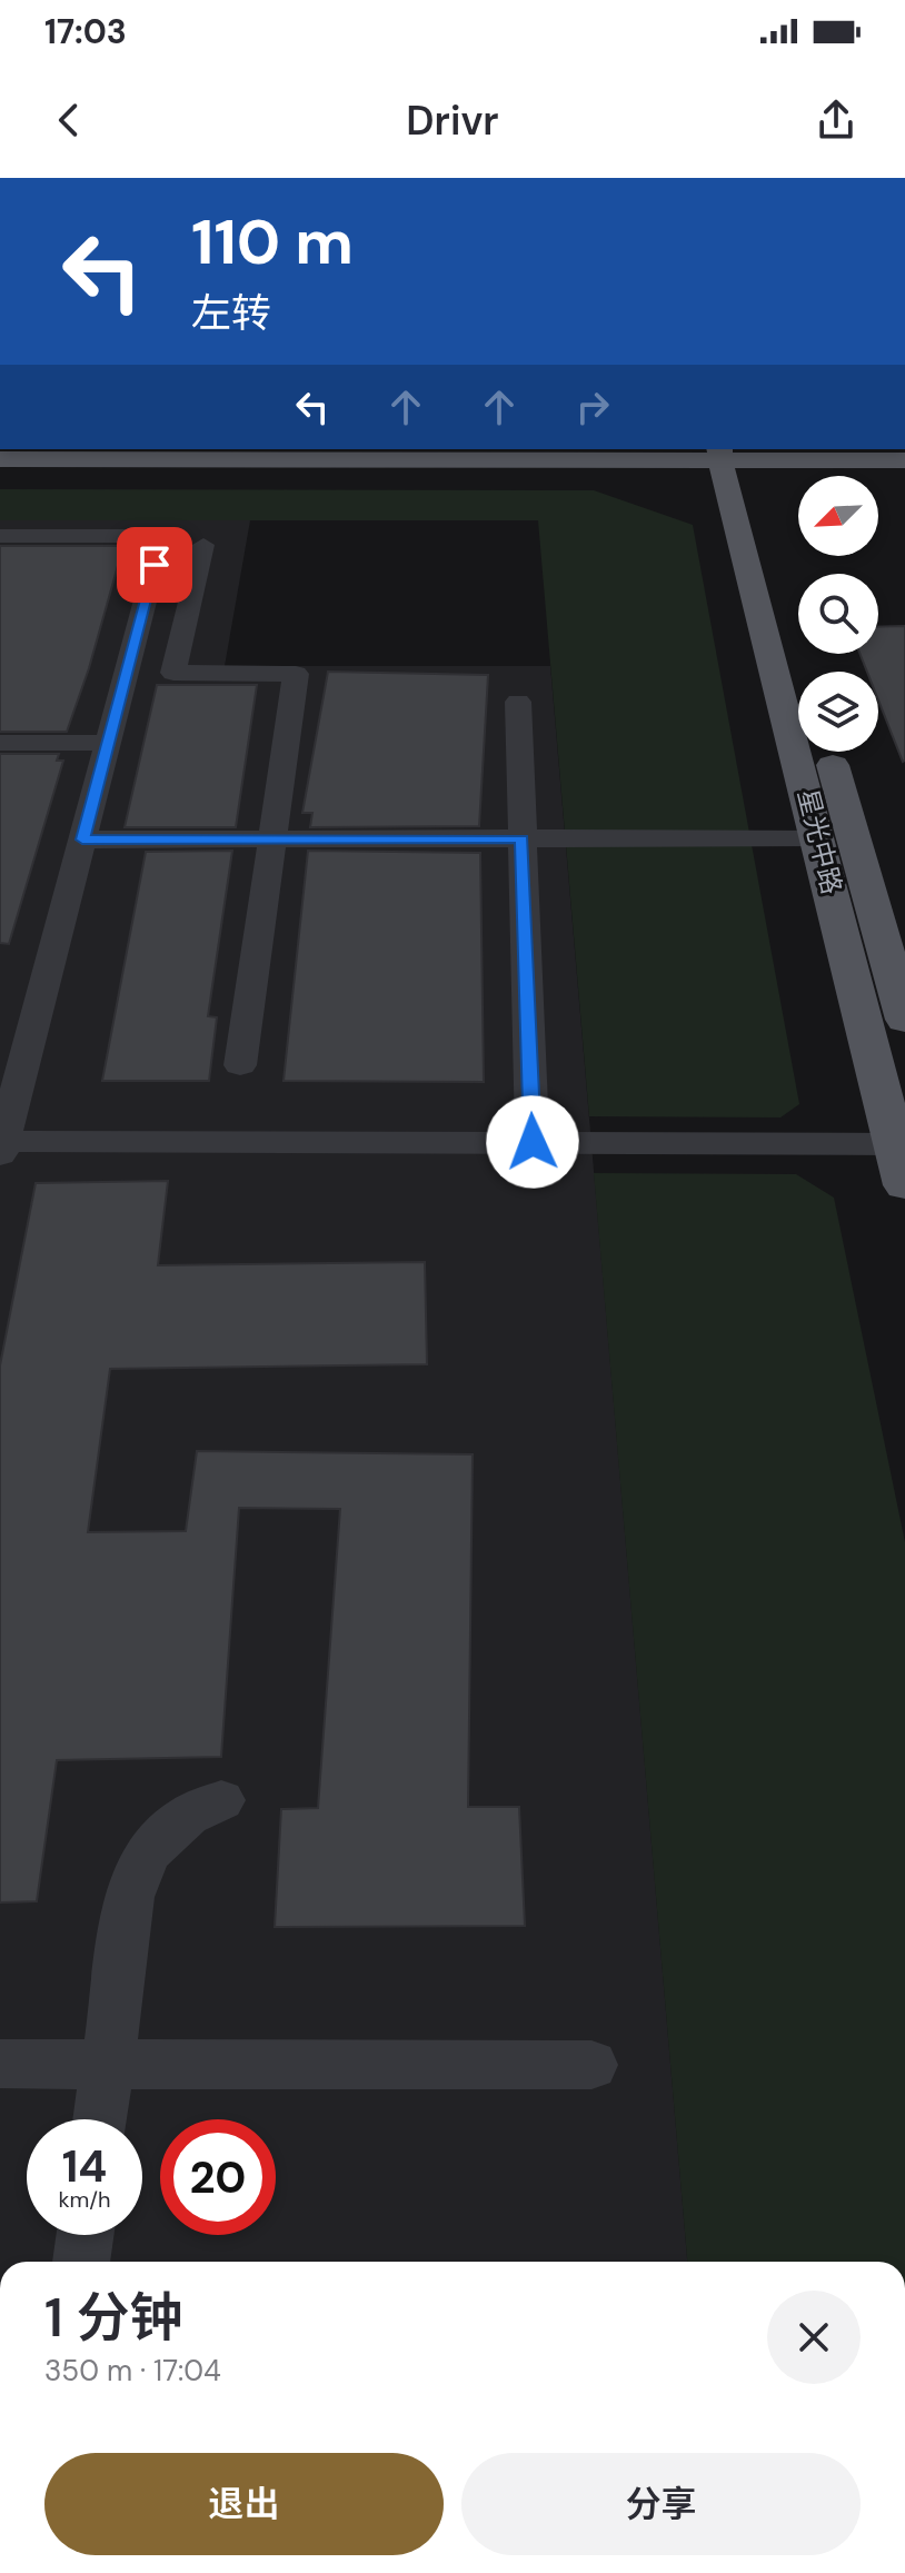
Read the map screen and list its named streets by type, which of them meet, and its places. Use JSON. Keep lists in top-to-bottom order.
{
  "streets": {
    "main road": ["星光中路"]
  },
  "north": "bottom left",
  "page": {
    "status": "17:03",
    "header": "Drivr",
    "turn": ["110 m", "左转"],
    "speed": "14 km/h",
    "limit": "20",
    "heading": ["1 分钟", "350 m · 17:04"],
    "buttons": ["退出", "分享"]
  }
}
